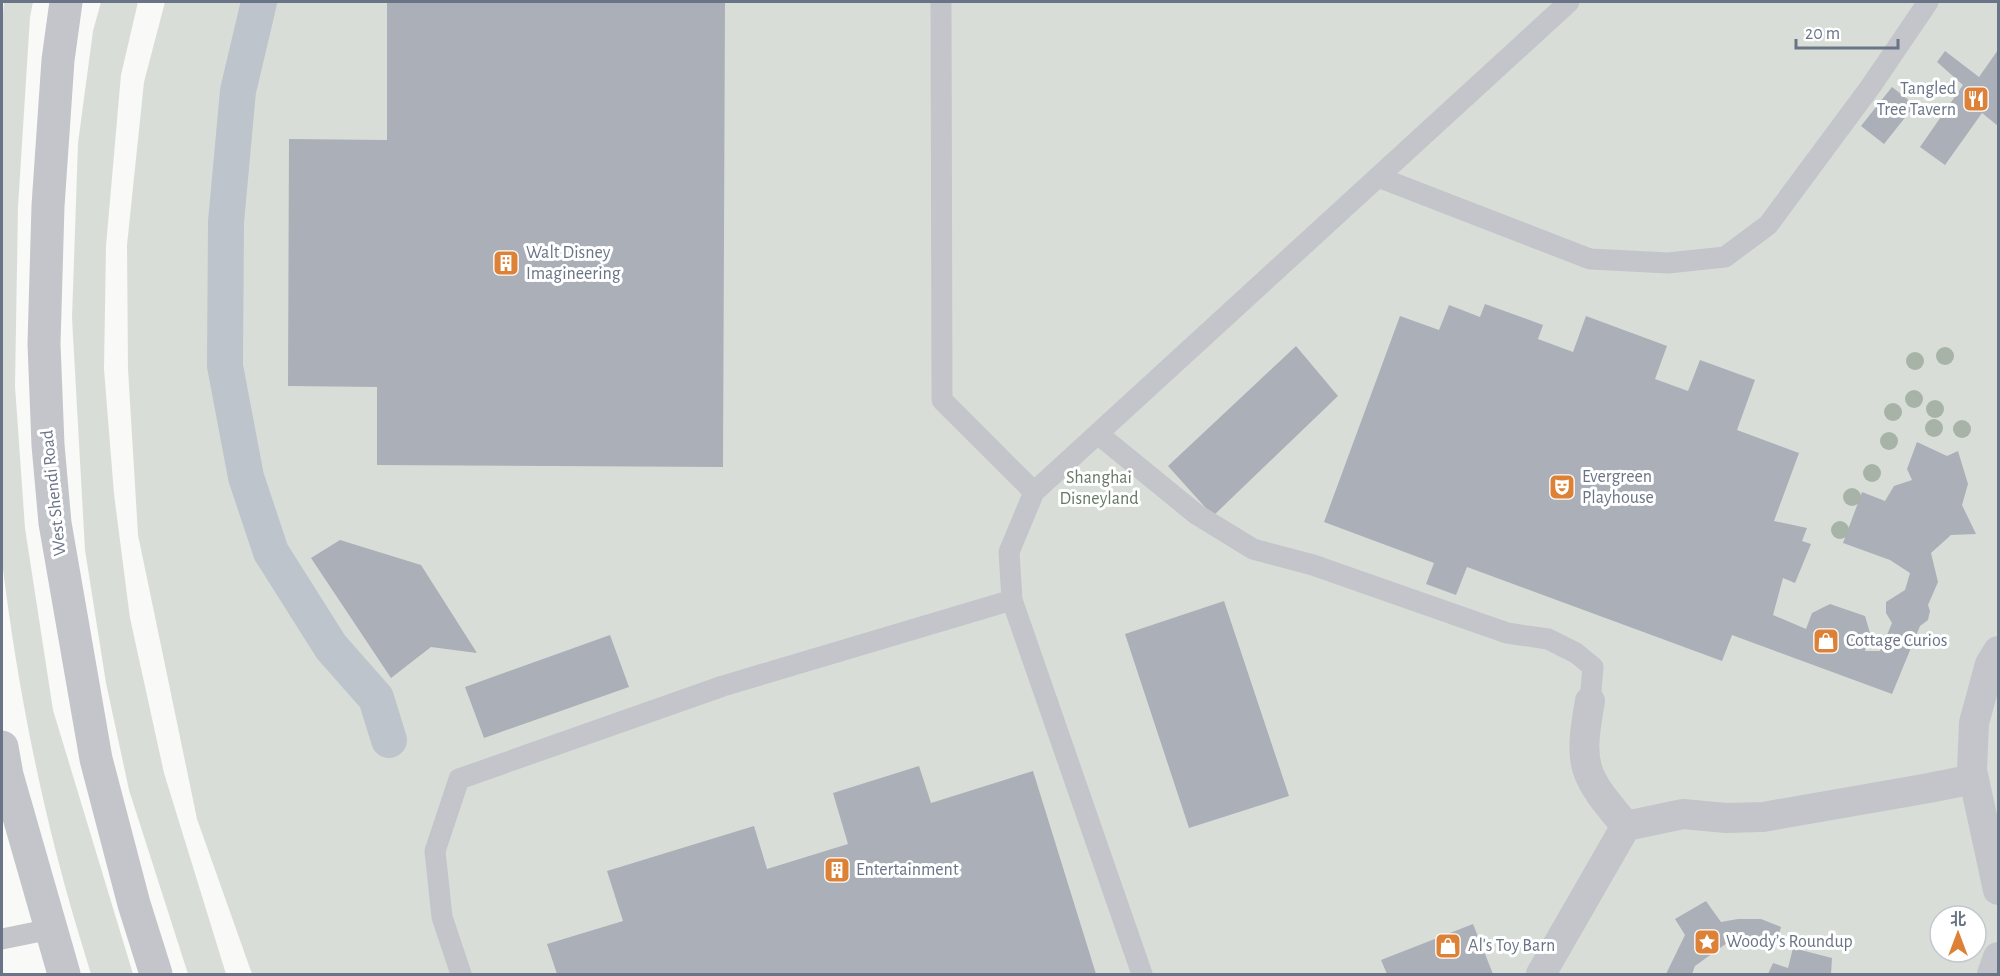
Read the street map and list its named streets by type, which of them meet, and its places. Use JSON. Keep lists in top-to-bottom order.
{
  "streets": {
    "street": ["West Shendi Road"]
  },
  "parks": ["Shanghai Disneyland"],
  "places": {
    "restaurant": ["Tangled Tree Tavern"],
    "building": ["Walt Disney Imagineering", "Entertainment"],
    "theatre": ["Evergreen Playhouse"],
    "shop": ["Cottage Curios", "Al's Toy Barn"],
    "place": ["Woody’s Roundup"]
  },
  "scale_bar": "20 m",
  "north": "top"
}
